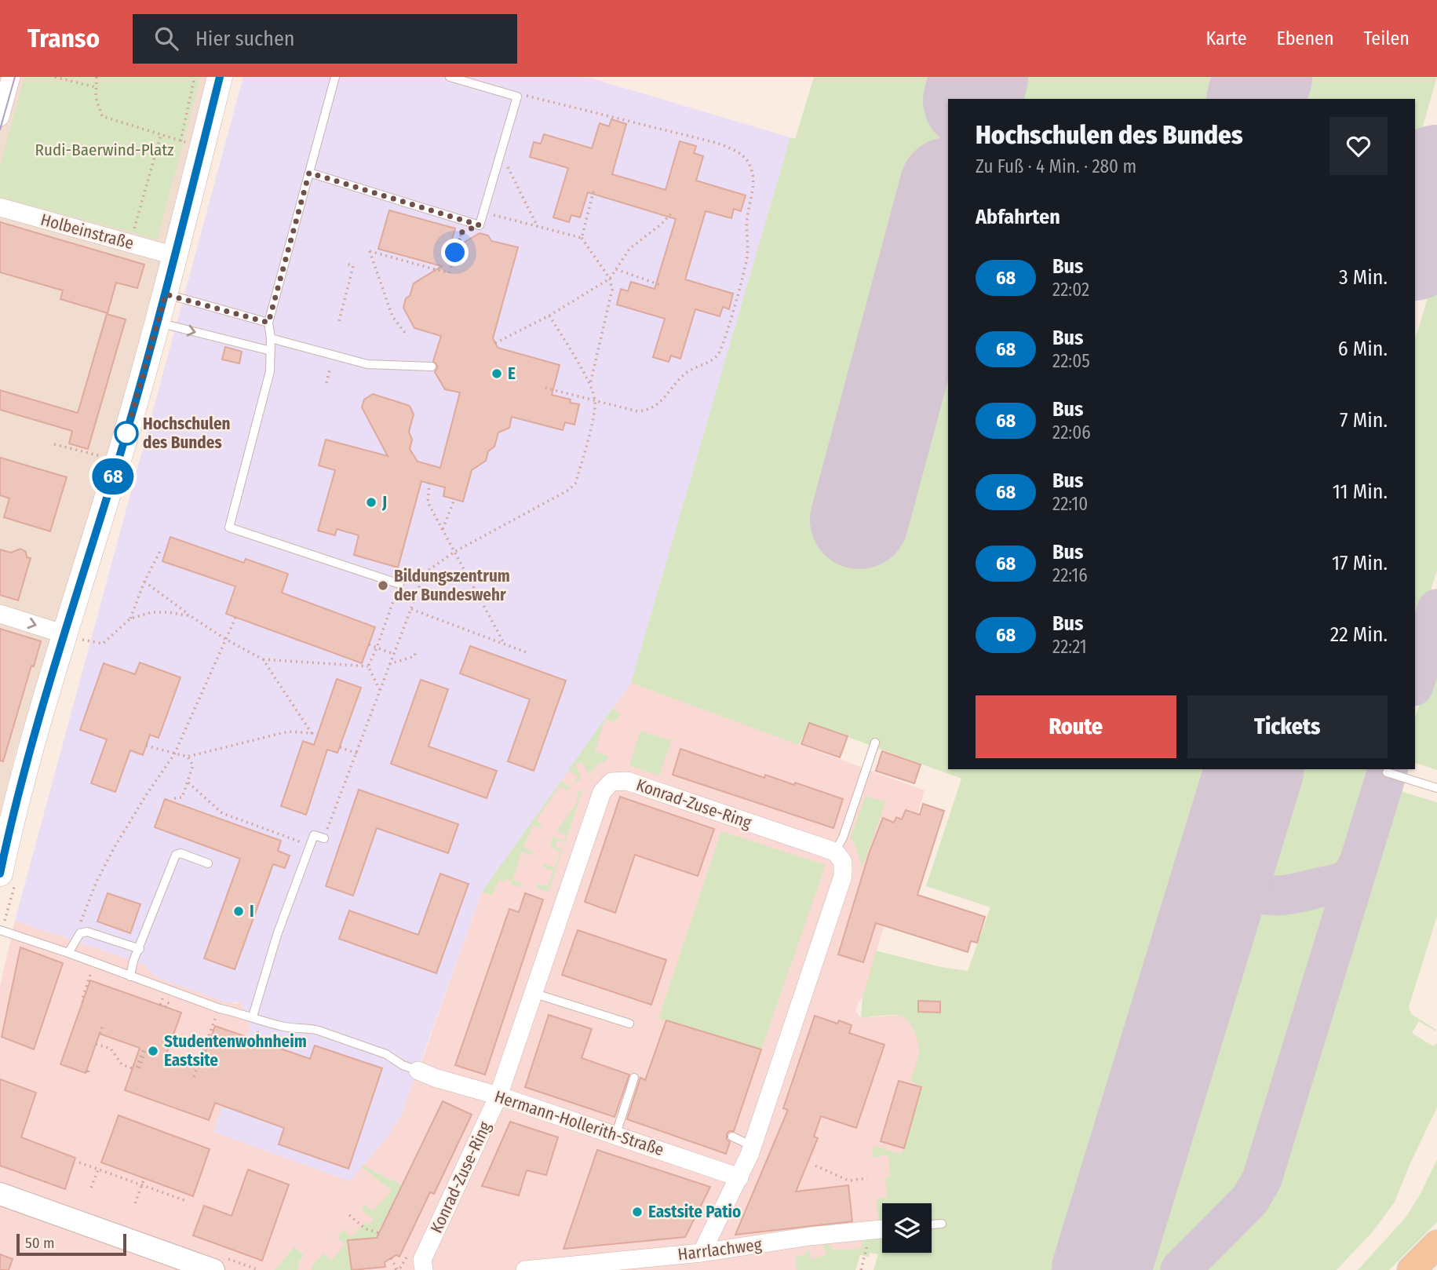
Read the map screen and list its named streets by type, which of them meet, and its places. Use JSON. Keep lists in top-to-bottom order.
{
  "streets": {
    "street": [
      "Holbeinstraße",
      "Konrad-Zuse-Ring",
      "Hermann-Hollerith-Straße",
      "Harrlachweg"
    ]
  },
  "crossings": [
    ["Konrad-Zuse-Ring", "Hermann-Hollerith-Straße"]
  ],
  "parks": ["Rudi-Baerwind-Platz"],
  "places": [
    "E",
    "Hochschulen des Bundes",
    "J",
    "Bildungszentrum der Bundeswehr",
    "I",
    "Studentenwohnheim Eastsite",
    "Eastsite Patio"
  ],
  "lines": ["bus line 68"],
  "scale_bar": "50 m",
  "page": {
    "header": "Transo",
    "search": "Hier suchen",
    "nav": ["Karte", "Ebenen", "Teilen"],
    "on_map": "68",
    "heading": [
      ["Hochschulen des Bundes", "Zu Fuß · 4 Min. · 280 m"],
      "Abfahrten"
    ],
    "list": [
      {
        "mark": "68",
        "name": "Bus",
        "note": "22:02",
        "value": "3 Min."
      },
      {
        "mark": "68",
        "name": "Bus",
        "note": "22:05",
        "value": "6 Min."
      },
      {
        "mark": "68",
        "name": "Bus",
        "note": "22:06",
        "value": "7 Min."
      },
      {
        "mark": "68",
        "name": "Bus",
        "note": "22:10",
        "value": "11 Min."
      },
      {
        "mark": "68",
        "name": "Bus",
        "note": "22:16",
        "value": "17 Min."
      },
      {
        "mark": "68",
        "name": "Bus",
        "note": "22:21",
        "value": "22 Min."
      }
    ],
    "buttons": ["Route", "Tickets"],
    "scale": "50 m"
  }
}
